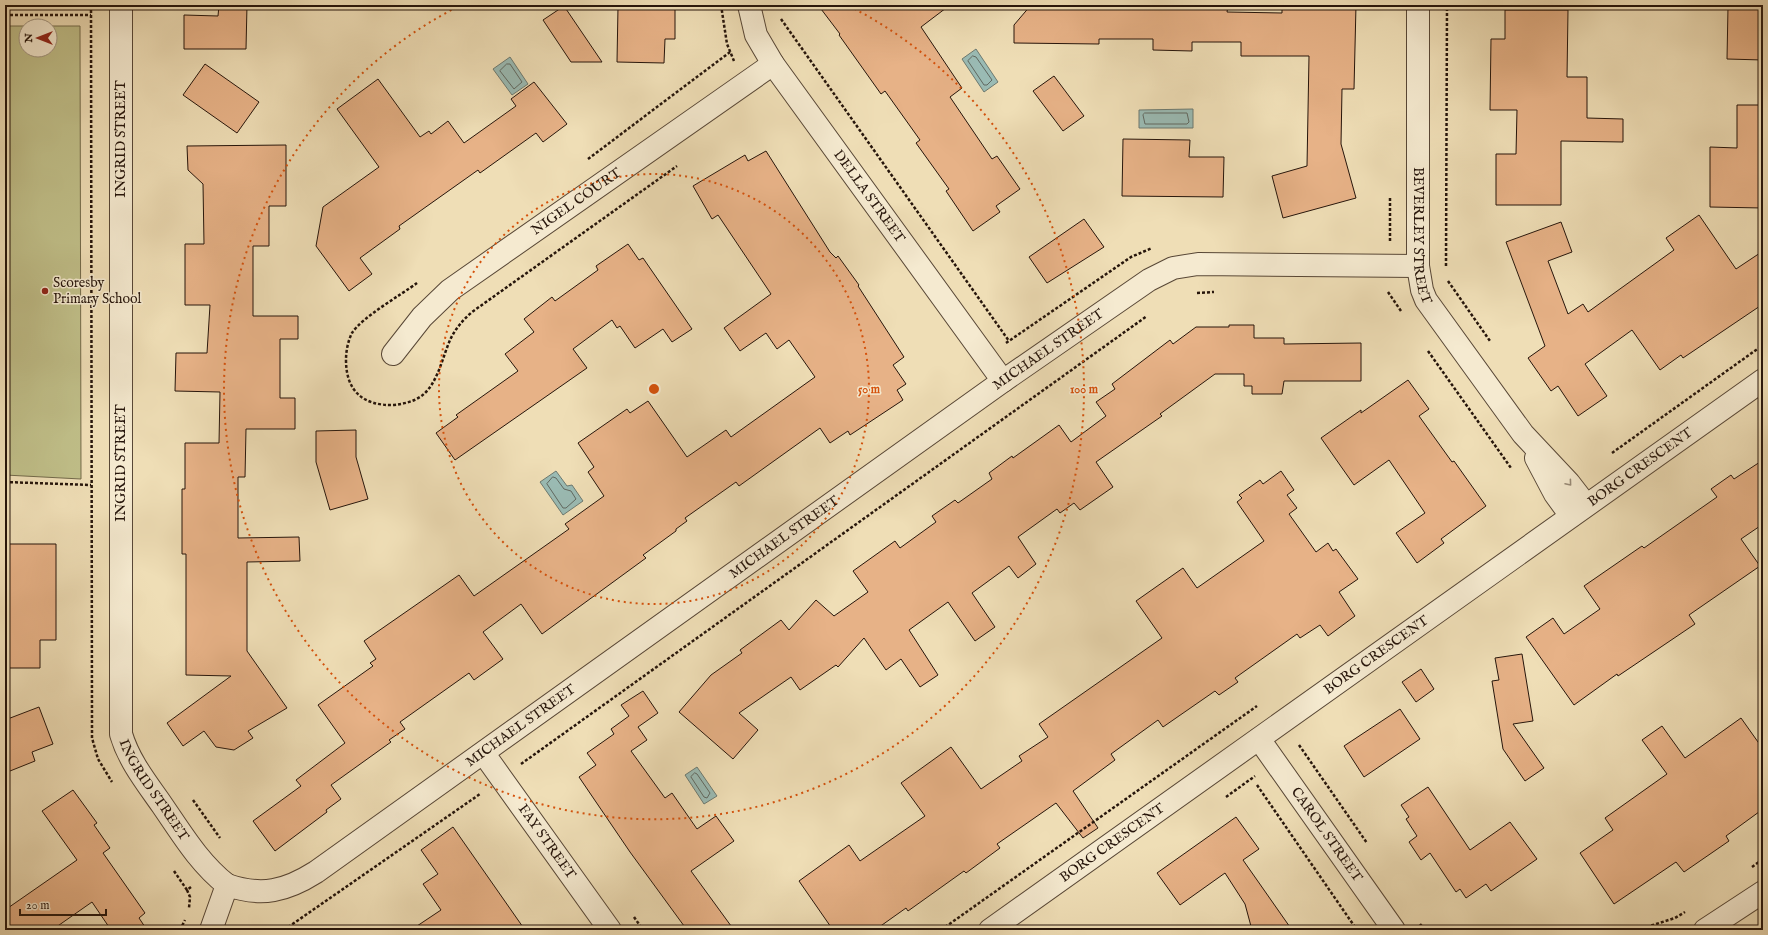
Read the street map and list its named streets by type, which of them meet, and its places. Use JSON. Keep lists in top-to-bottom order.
{
  "streets": {
    "street": [
      "INGRID STREET",
      "DELLA STREET",
      "NIGEL COURT",
      "BEVERLEY STREET",
      "MICHAEL STREET",
      "BORG CRESCENT",
      "CAROL STREET",
      "FAY STREET"
    ]
  },
  "crossings": [
    ["INGRID STREET", "MICHAEL STREET"],
    ["DELLA STREET", "NIGEL COURT"],
    ["DELLA STREET", "MICHAEL STREET"],
    ["BEVERLEY STREET", "MICHAEL STREET"],
    ["BEVERLEY STREET", "BORG CRESCENT"],
    ["MICHAEL STREET", "FAY STREET"],
    ["BORG CRESCENT", "CAROL STREET"]
  ],
  "places": ["Scoresby Primary School"],
  "scale_bar": "20 m",
  "north": "left",
  "rings": ["50 m", "100 m"]
}
